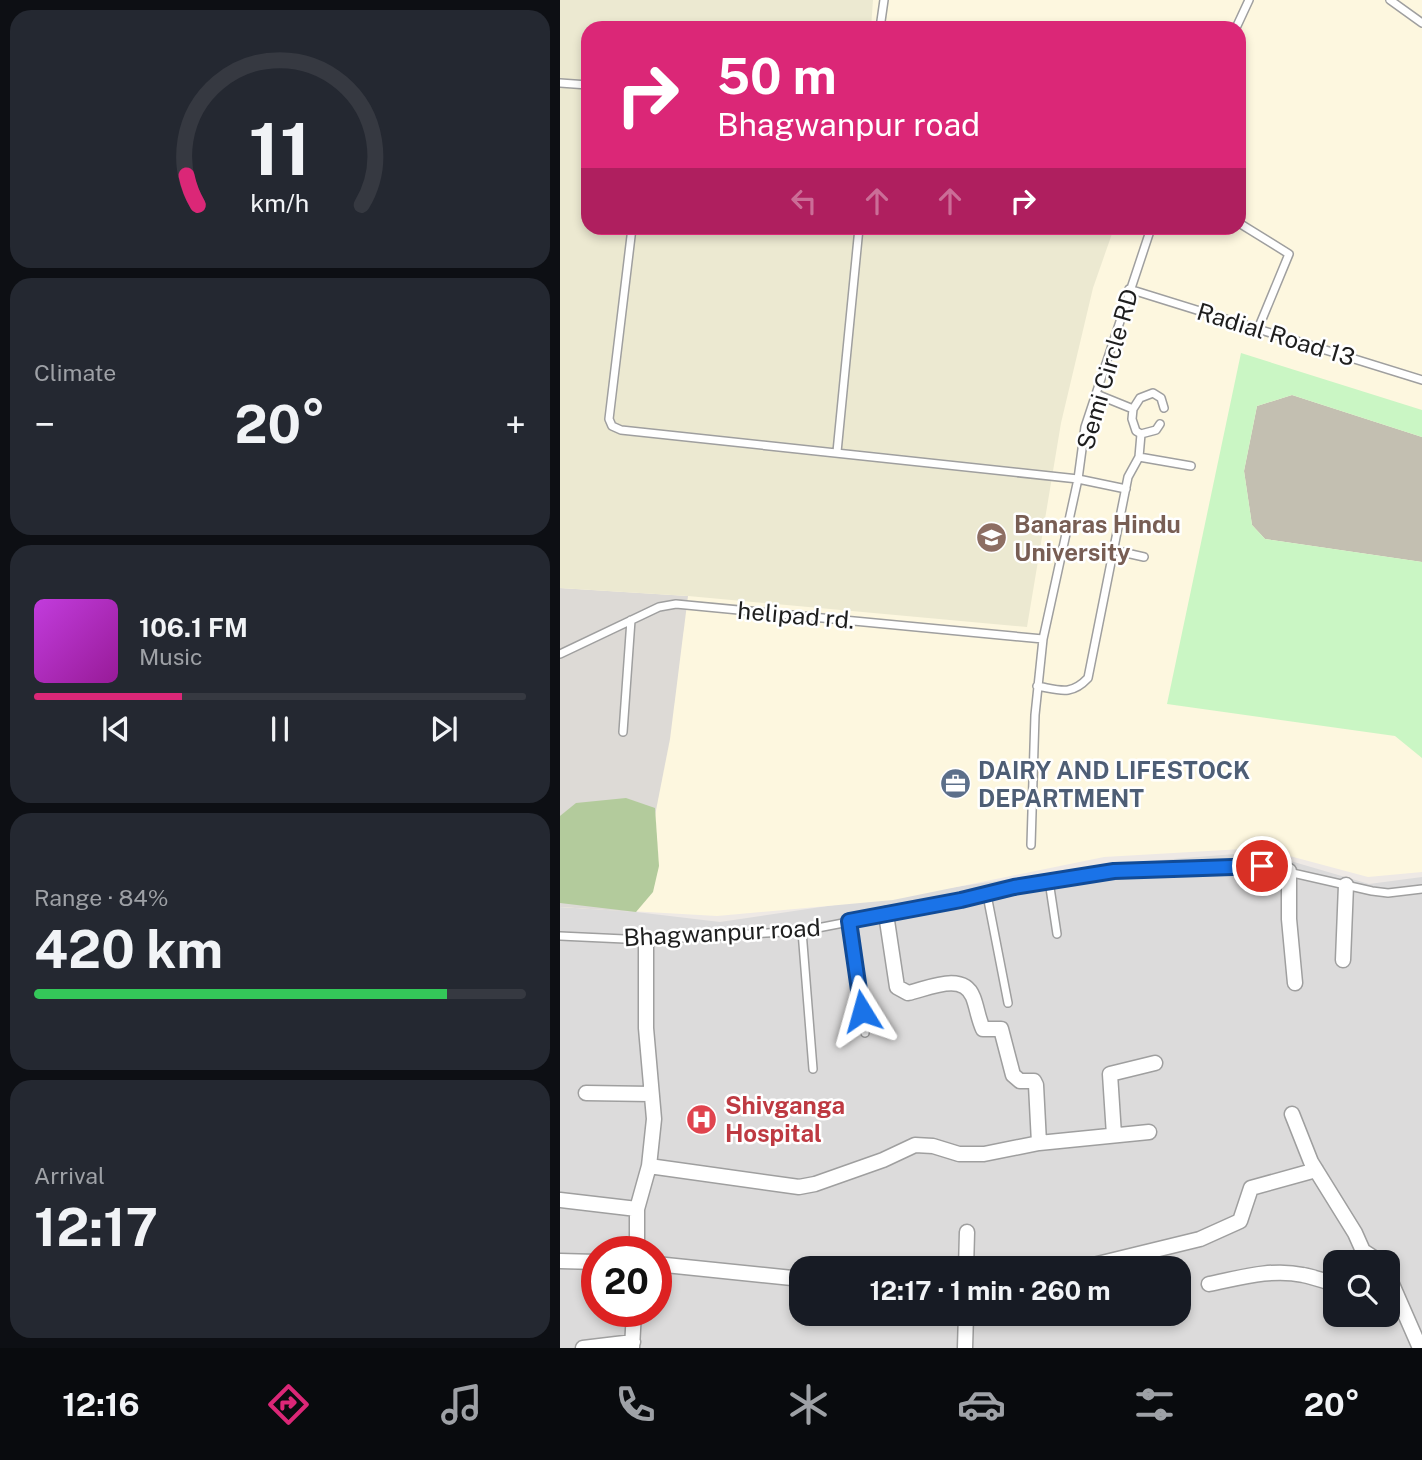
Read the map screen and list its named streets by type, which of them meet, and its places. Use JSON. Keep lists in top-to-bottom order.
{
  "streets": {
    "lane": [
      "Radial Road 13",
      "Semi Circle RD",
      "helipad rd.",
      "Bhagwanpur road"
    ]
  },
  "crossings": [
    ["Radial Road 13", "Semi Circle RD"],
    ["Semi Circle RD", "helipad rd."]
  ],
  "places": {
    "school or university": ["Banaras Hindu University"],
    "office": ["DAIRY AND LIFESTOCK DEPARTMENT"],
    "hospital": ["Shivganga Hospital"]
  },
  "page": {
    "turn": ["50 m", "Bhagwanpur road"],
    "tile": [
      "Climate",
      ["Range · 84%", "420 km"],
      ["Arrival", "12:17"]
    ],
    "heat": ["−", "20°", "+"],
    "song": ["106.1 FM", "Music"],
    "limit": "20",
    "trip": "12:17 · 1 min · 260 m",
    "tabs": ["12:16", "20°"],
    "gauge": ["11", "km/h"]
  }
}
